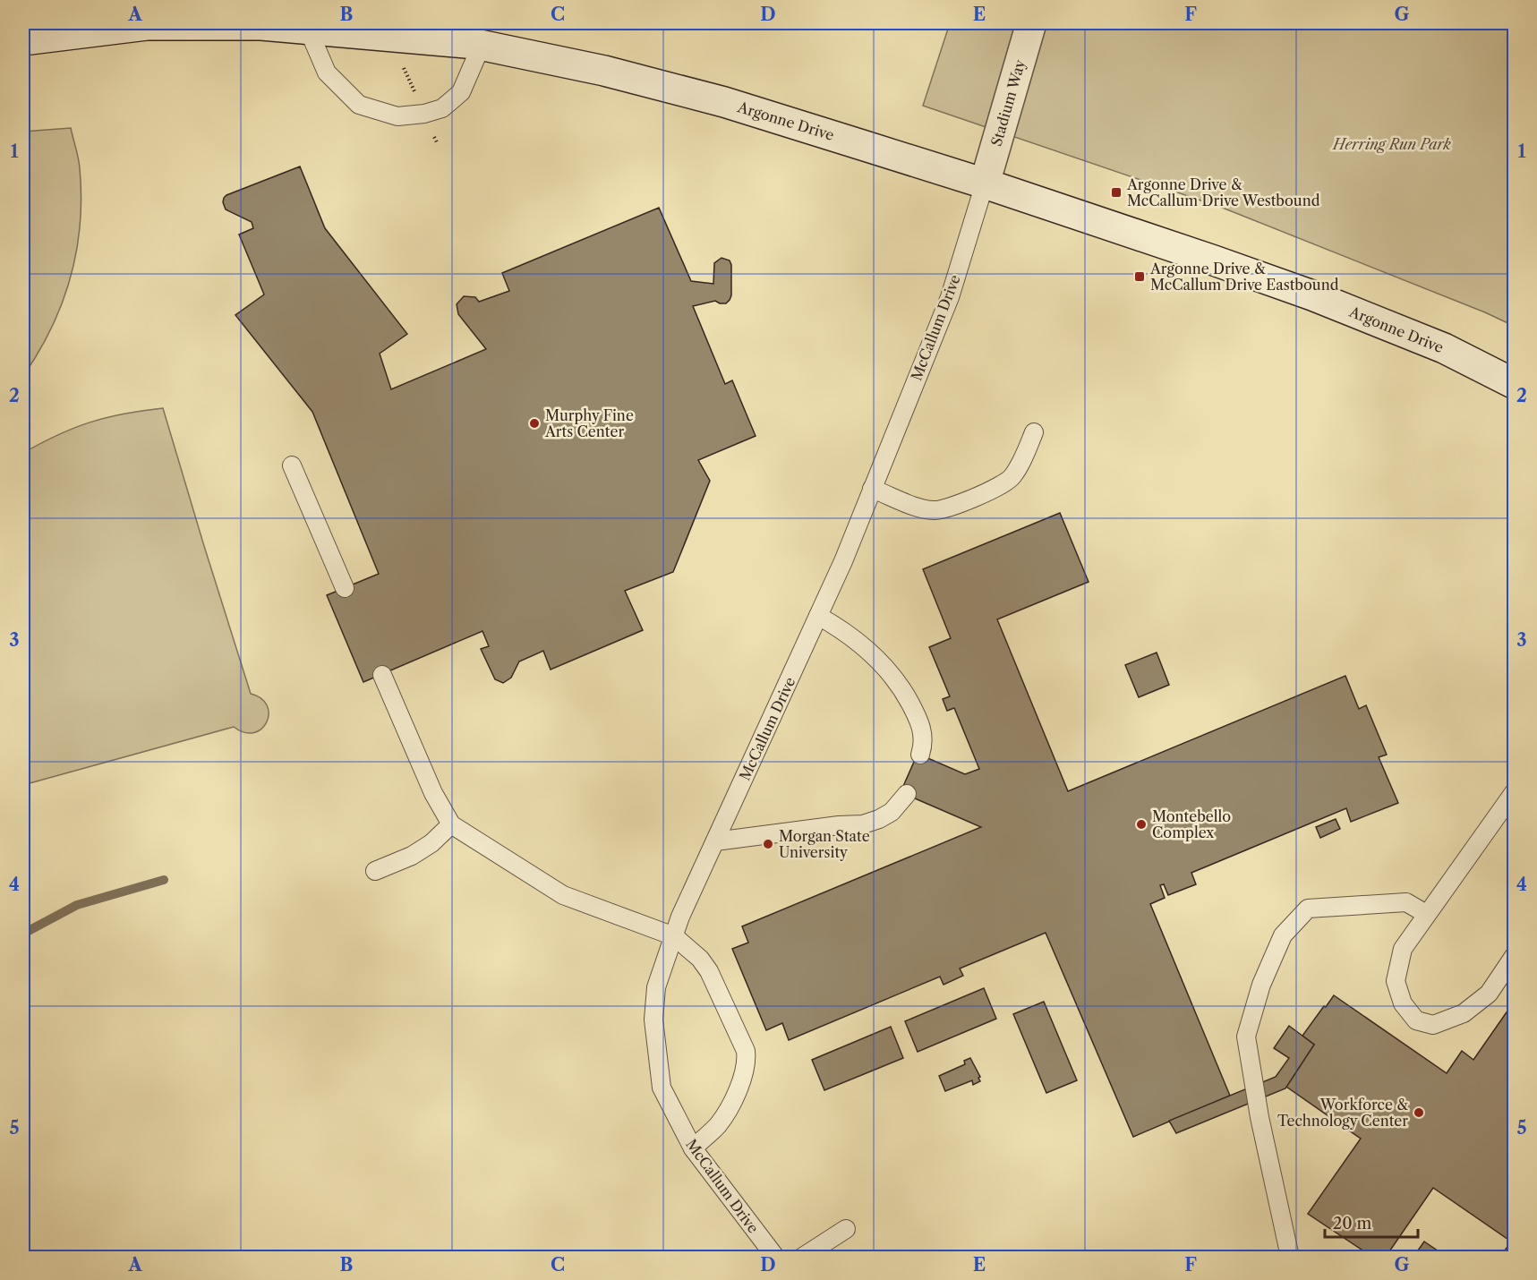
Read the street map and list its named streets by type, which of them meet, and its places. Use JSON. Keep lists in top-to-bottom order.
{
  "streets": {
    "main road": ["Stadium Way", "Argonne Drive"],
    "lane": ["McCallum Drive"]
  },
  "crossings": [
    ["Stadium Way", "Argonne Drive"],
    ["Stadium Way", "McCallum Drive"],
    ["Argonne Drive", "McCallum Drive"]
  ],
  "parks": ["Herring Run Park"],
  "places": {
    "transit": ["Argonne Drive & McCallum Drive Westbound", "Argonne Drive & McCallum Drive Eastbound"],
    "other": [
      "Murphy Fine Arts Center",
      "Montebello Complex",
      "Morgan State University",
      "Workforce & Technology Center"
    ]
  },
  "scale_bar": "20 m",
  "grid": {
    "columns": [
      "A",
      "B",
      "C",
      "D",
      "E",
      "F",
      "G"
    ],
    "rows": [
      "1",
      "2",
      "3",
      "4",
      "5"
    ]
  }
}
